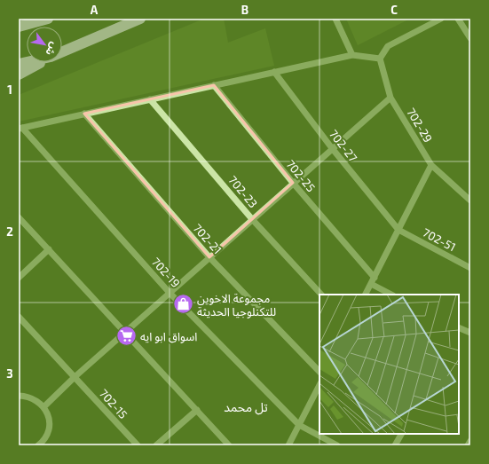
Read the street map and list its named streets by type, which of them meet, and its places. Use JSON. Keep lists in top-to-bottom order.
{
  "streets": {
    "street": [
      "702-29",
      "702-27",
      "702-25",
      "702-23",
      "702-21",
      "702-51",
      "702-19",
      "702-15"
    ]
  },
  "crossings": [
    ["702-27", "702-51"]
  ],
  "districts": ["تل محمد"],
  "places": {
    "shop": ["مجموعة الاخوين للتكنلوجيا الحديثة"],
    "supermarket": ["اسواق ابو ايه"]
  },
  "north": "bottom right",
  "grid": {
    "columns": ["A", "B", "C"],
    "rows": ["1", "2", "3"]
  }
}
